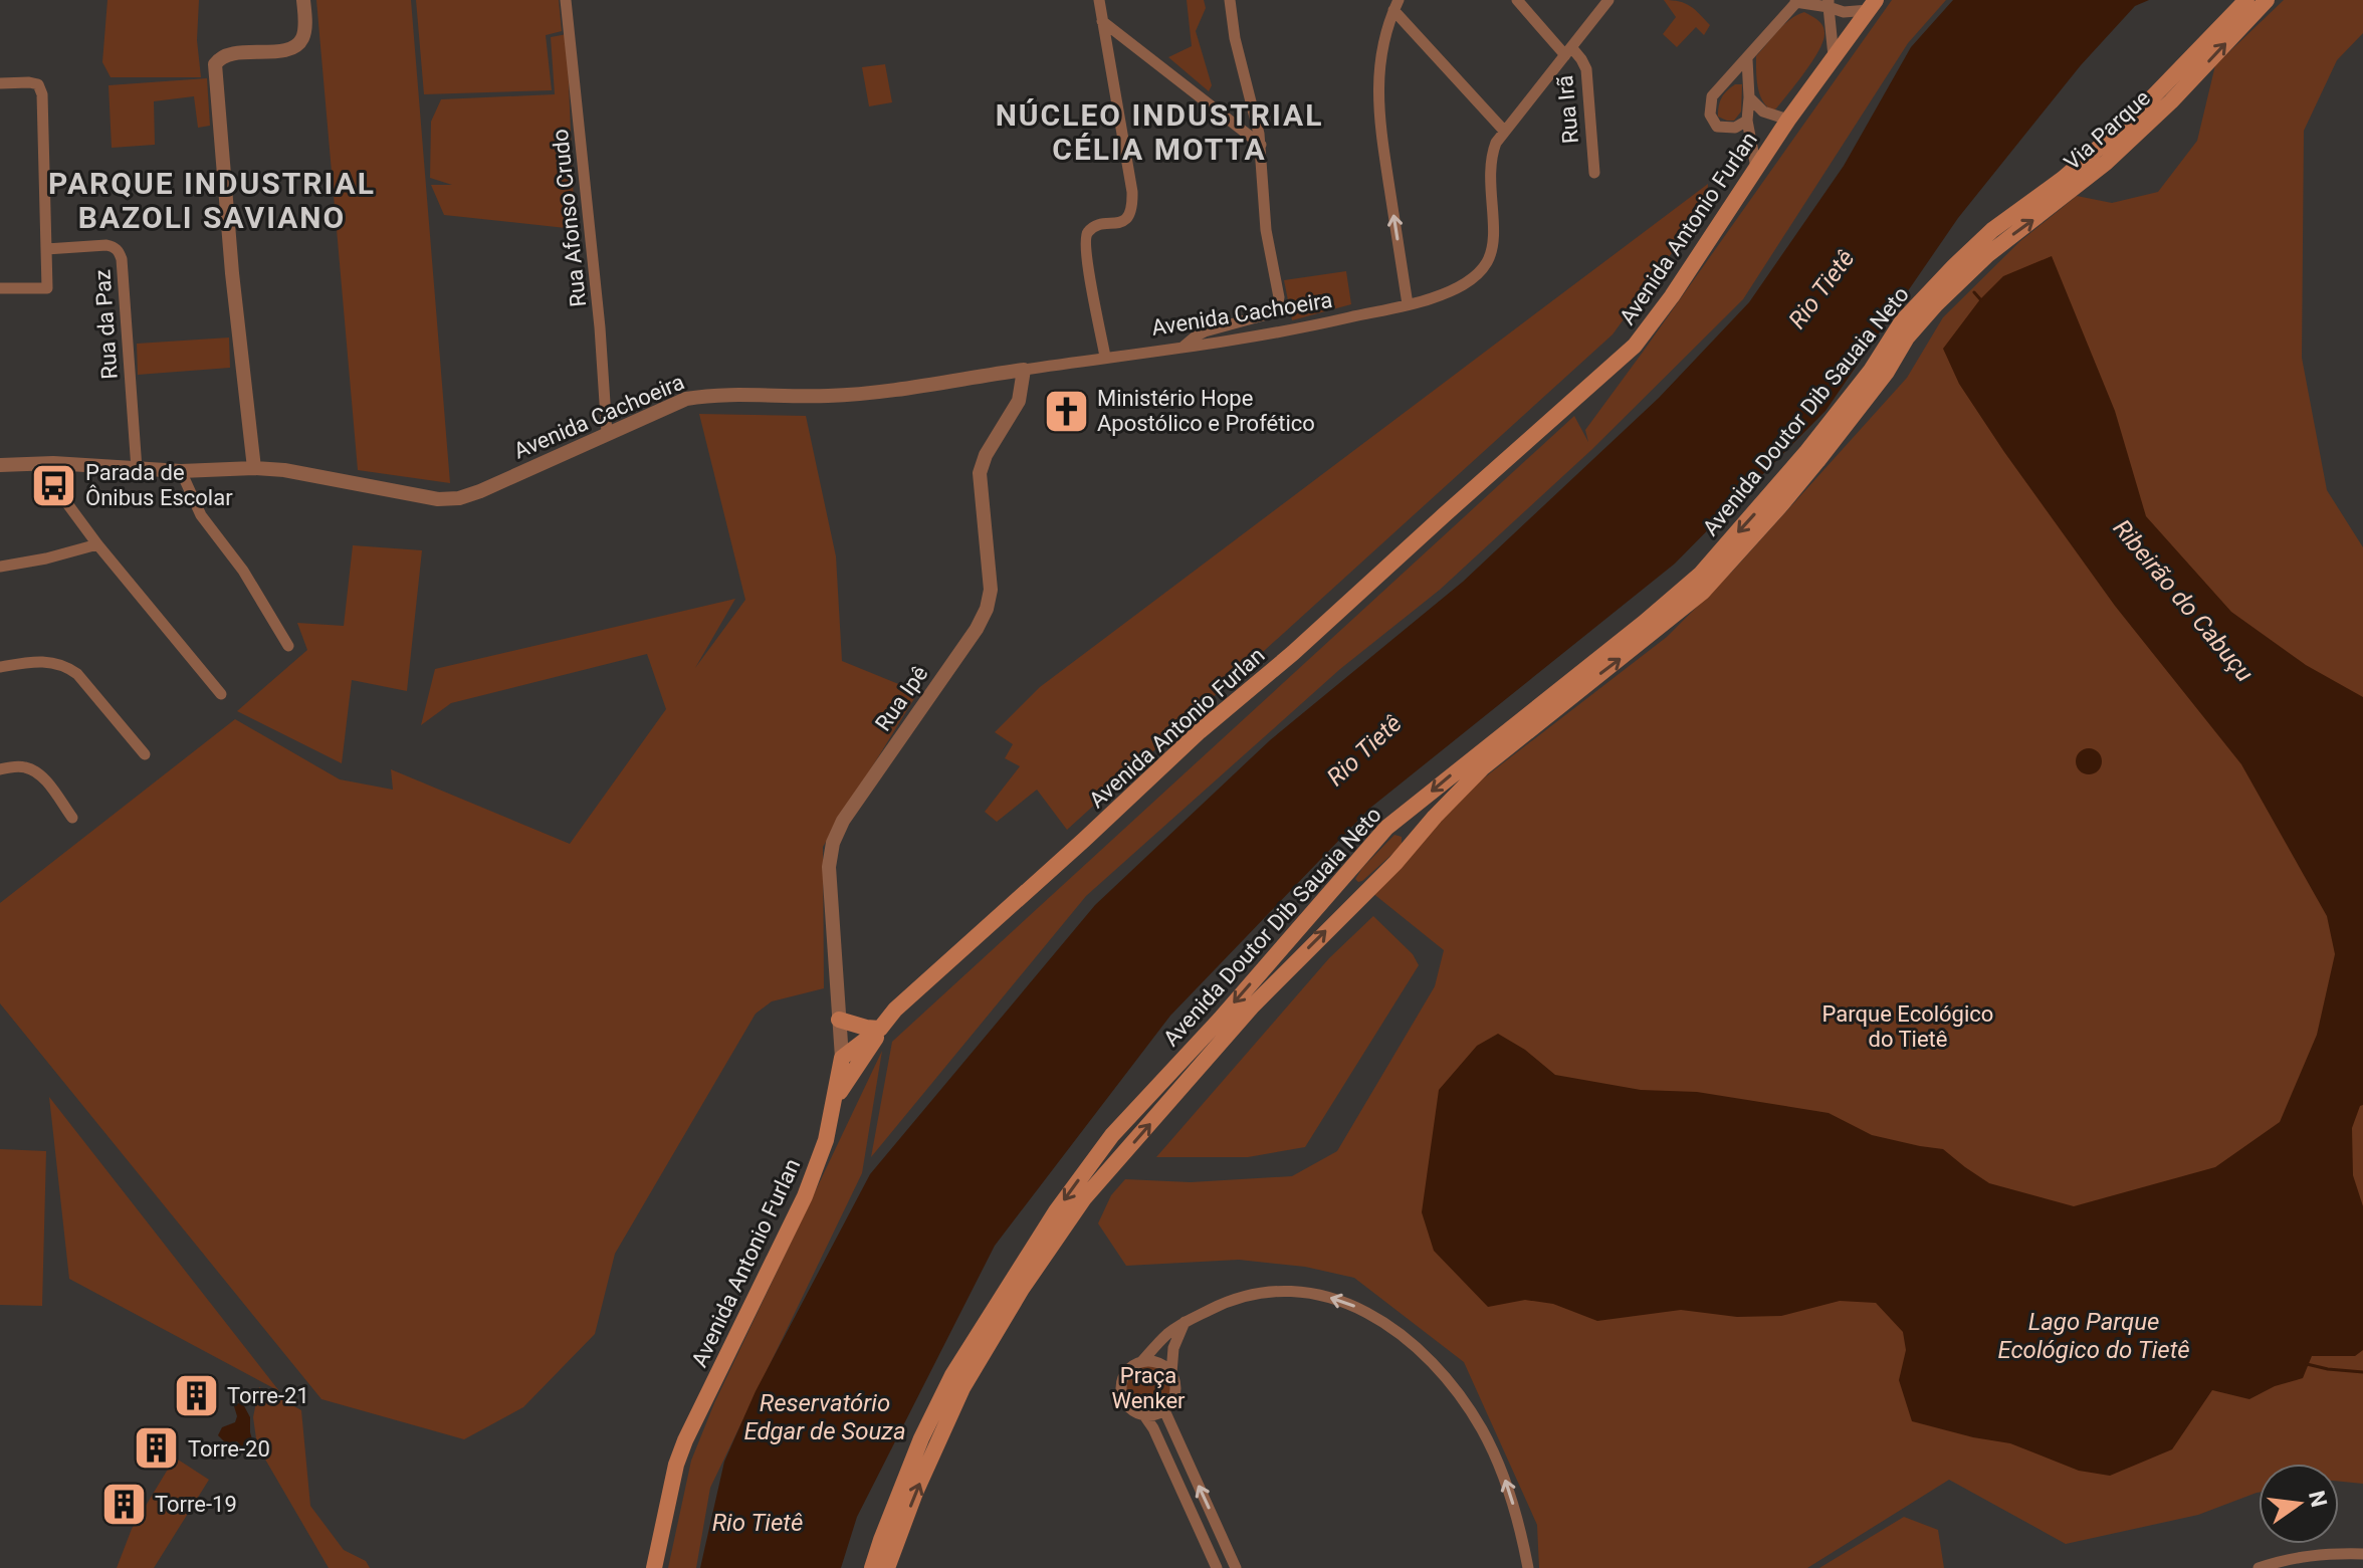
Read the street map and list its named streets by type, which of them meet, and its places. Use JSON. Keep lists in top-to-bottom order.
{
  "streets": {
    "main road": ["Via Parque", "Avenida Antonio Furlan", "Avenida Doutor Dib Sauaia Neto"],
    "street": [
      "Rua Irã",
      "Rua Afonso Crudo",
      "Avenida Cachoeira",
      "Rua da Paz",
      "Rua Ipê"
    ]
  },
  "crossings": [
    ["Rua Irã", "Avenida Cachoeira"],
    ["Via Parque", "Avenida Doutor Dib Sauaia Neto"],
    ["Rua Afonso Crudo", "Avenida Cachoeira"],
    ["Avenida Antonio Furlan", "Rua Ipê"],
    ["Avenida Cachoeira", "Rua da Paz"],
    ["Avenida Cachoeira", "Rua Ipê"]
  ],
  "districts": ["NÚCLEO INDUSTRIAL CÉLIA MOTTA", "PARQUE INDUSTRIAL BAZOLI SAVIANO"],
  "water": [
    "Rio Tietê",
    "Ribeirão do Cabuçu",
    "Lago Parque Ecológico do Tietê",
    "Reservatório Edgar de Souza"
  ],
  "parks": ["Parque Ecológico do Tietê", "Praça Wenker"],
  "places": {
    "church": ["Ministério Hope Apostólico e Profético"],
    "bus stop": ["Parada de Ônibus Escolar"],
    "building": ["Torre-21", "Torre-20", "Torre-19"]
  },
  "north": "right"
}
